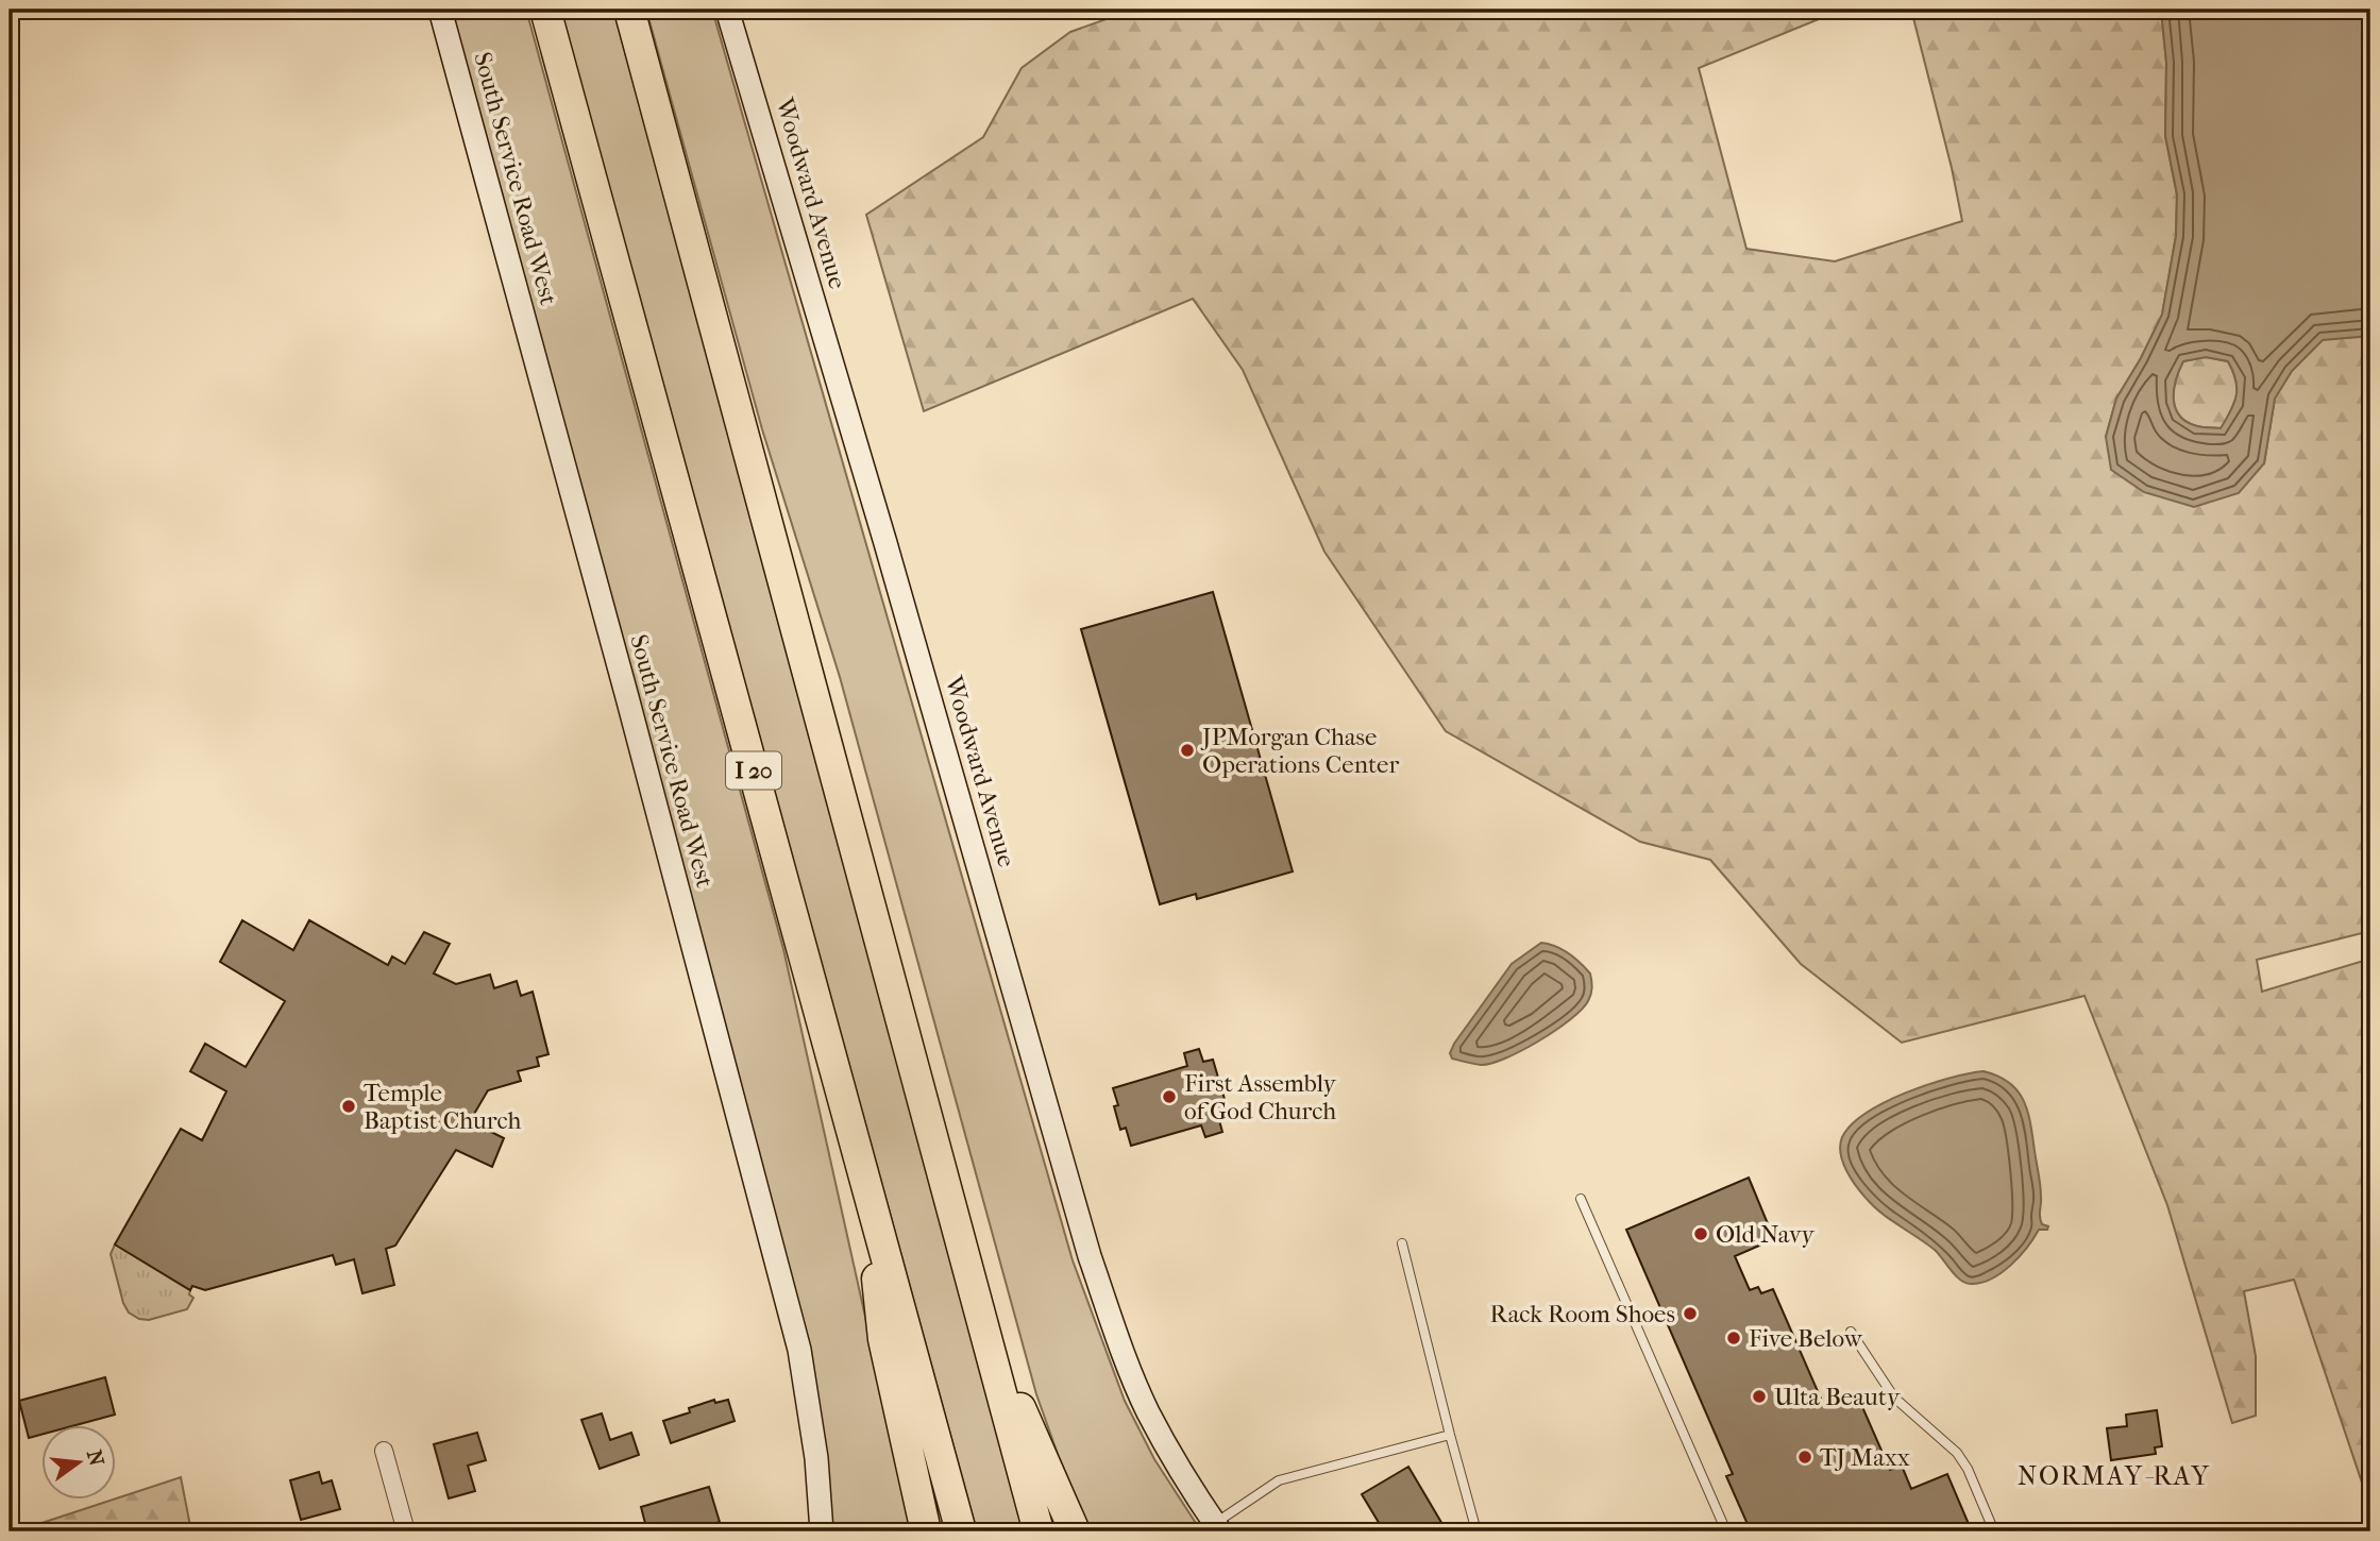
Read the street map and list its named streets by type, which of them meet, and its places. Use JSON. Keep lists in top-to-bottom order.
{
  "streets": {
    "highway": ["I 20"],
    "main road": ["South Service Road West", "Woodward Avenue"]
  },
  "districts": ["NORMAY-RAY"],
  "places": [
    "JPMorgan Chase Operations Center",
    "First Assembly of God Church",
    "Temple Baptist Church",
    "Old Navy",
    "Rack Room Shoes",
    "Five Below",
    "Ulta Beauty",
    "TJ Maxx"
  ],
  "north": "right"
}
